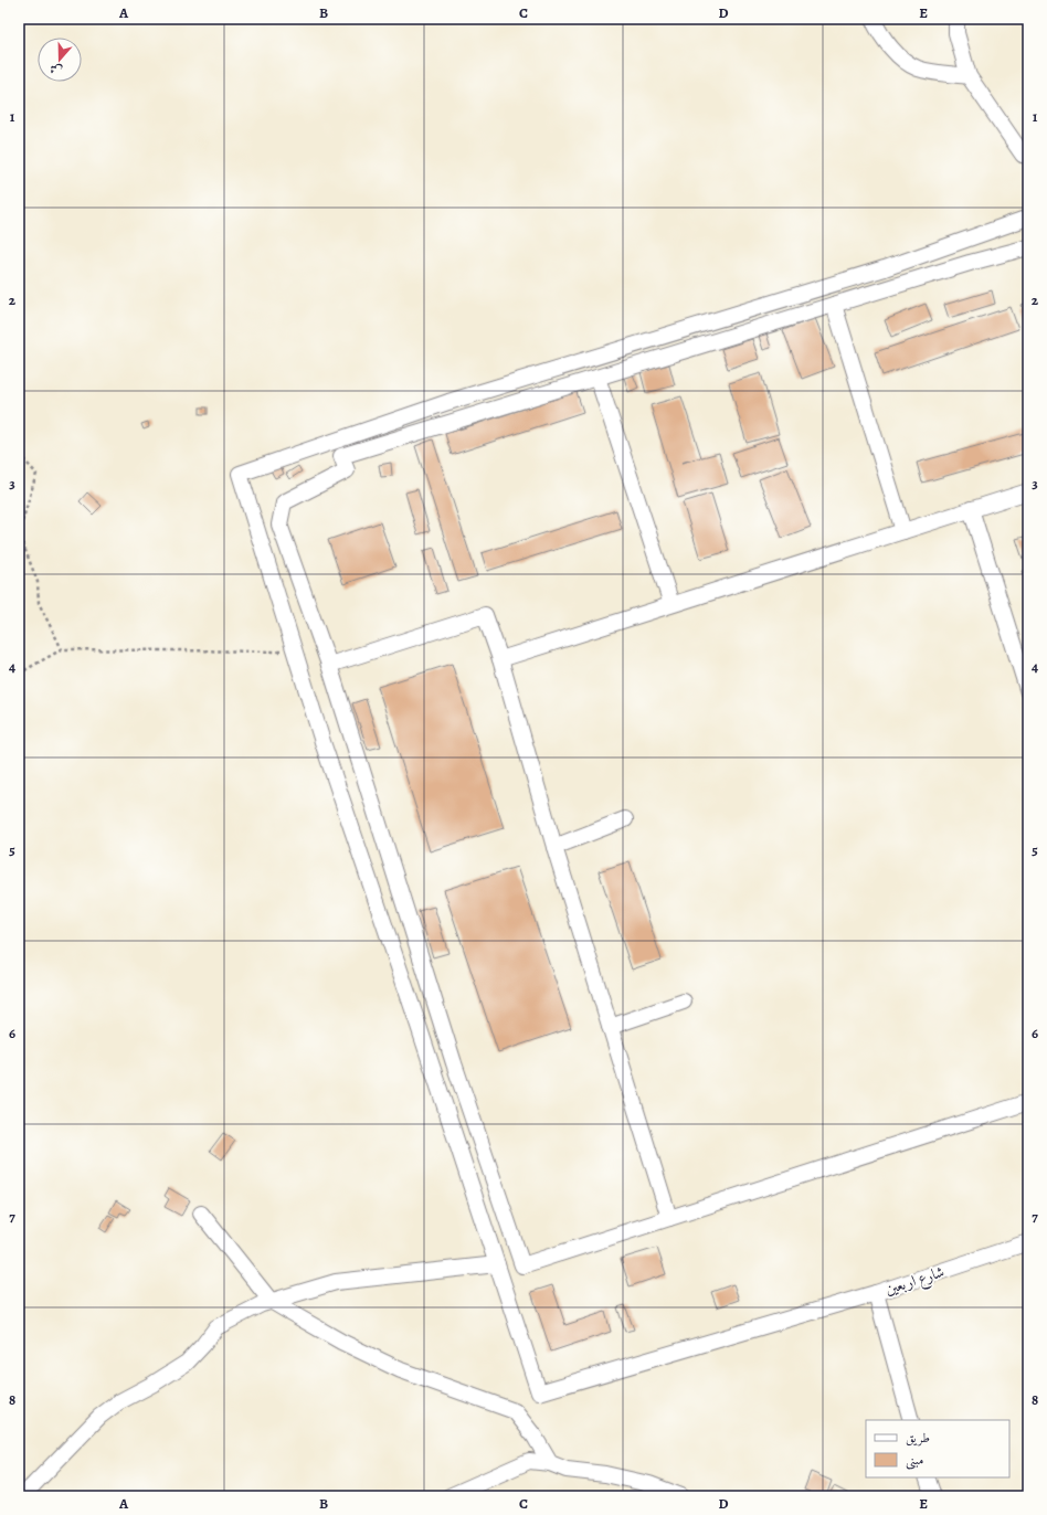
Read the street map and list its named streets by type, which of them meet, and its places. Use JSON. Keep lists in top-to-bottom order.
{
  "streets": {
    "street": ["شارع اربعين"]
  },
  "legend": ["طريق", "مبنى"],
  "north": "bottom",
  "grid": {
    "columns": [
      "A",
      "B",
      "C",
      "D",
      "E"
    ],
    "rows": [
      "1",
      "2",
      "3",
      "4",
      "5",
      "6",
      "7",
      "8"
    ]
  }
}
